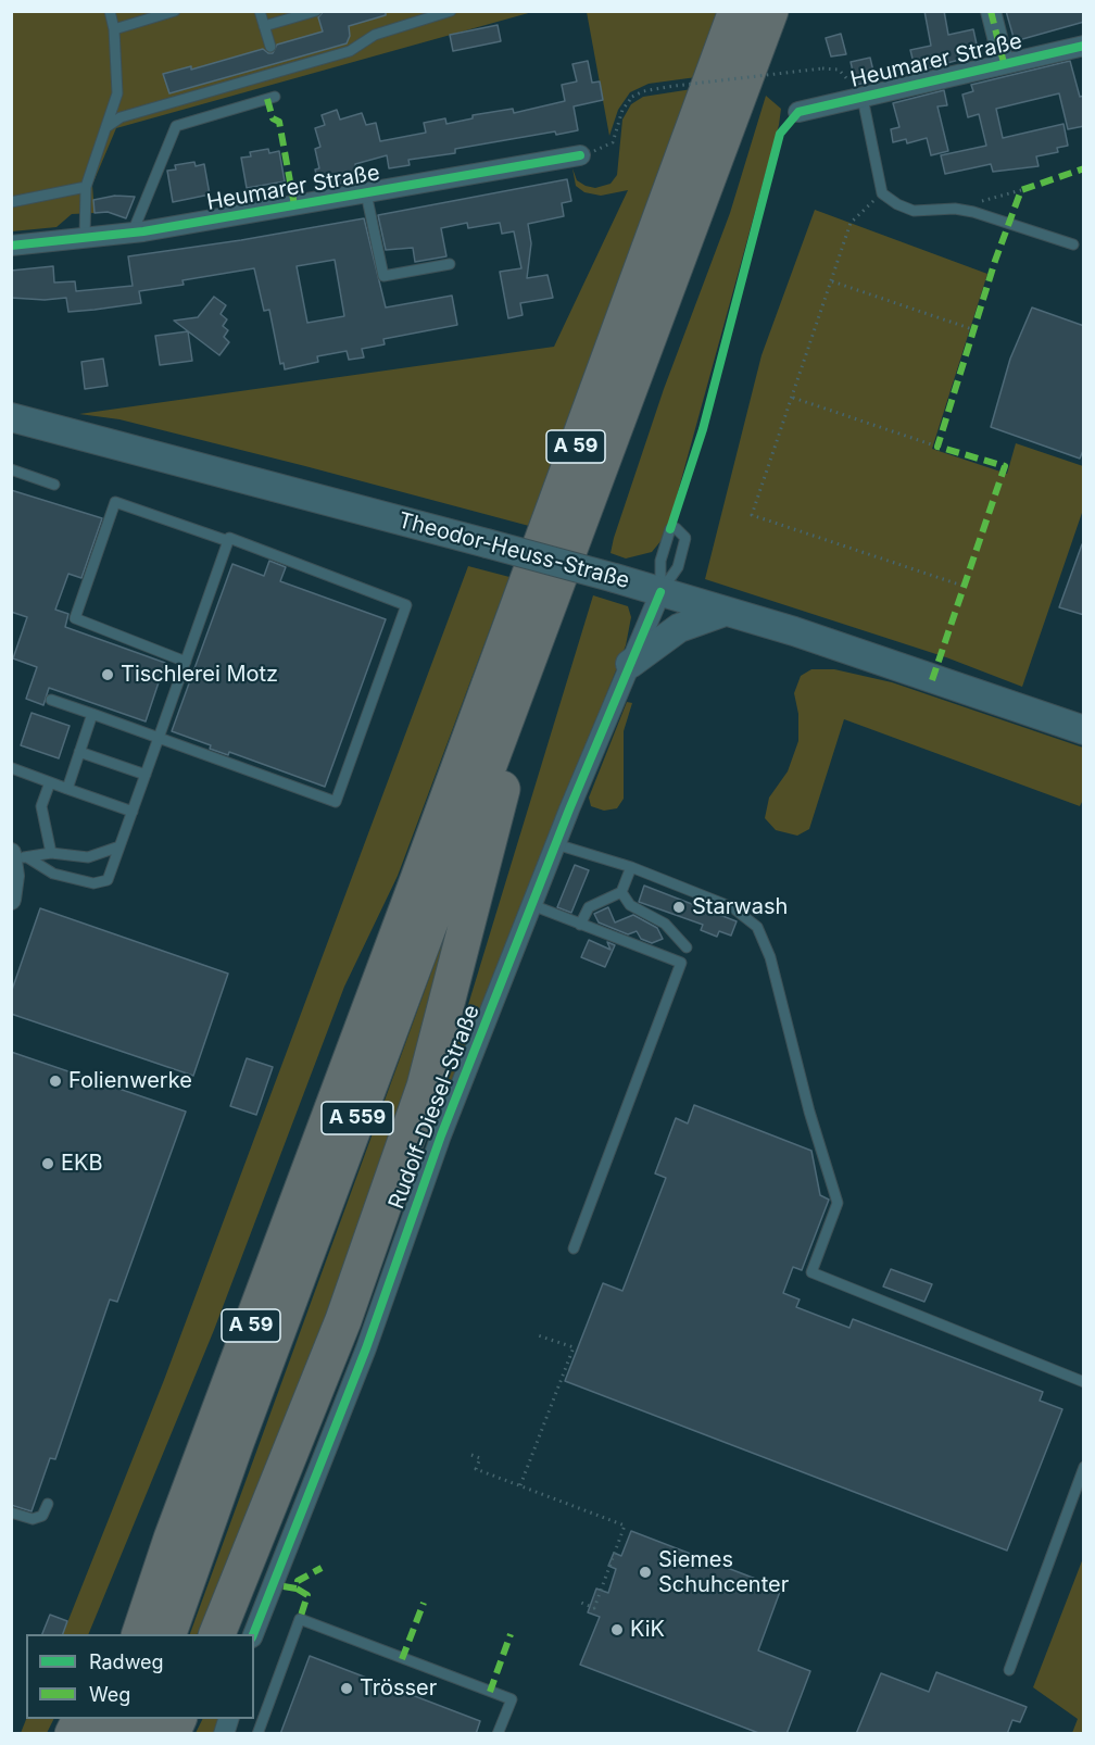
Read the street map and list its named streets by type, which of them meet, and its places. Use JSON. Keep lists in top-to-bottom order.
{
  "streets": {
    "highway": ["A 59", "A 559"],
    "main road": ["Theodor-Heuss-Straße"],
    "street": ["Heumarer Straße", "Rudolf-Diesel-Straße"]
  },
  "crossings": [
    ["A 59", "A 559"],
    ["Theodor-Heuss-Straße", "Rudolf-Diesel-Straße"]
  ],
  "places": [
    "Tischlerei Motz",
    "Starwash",
    "Folienwerke",
    "EKB",
    "Siemes Schuhcenter",
    "KiK",
    "Trösser"
  ],
  "legend": ["Radweg", "Weg"]
}
